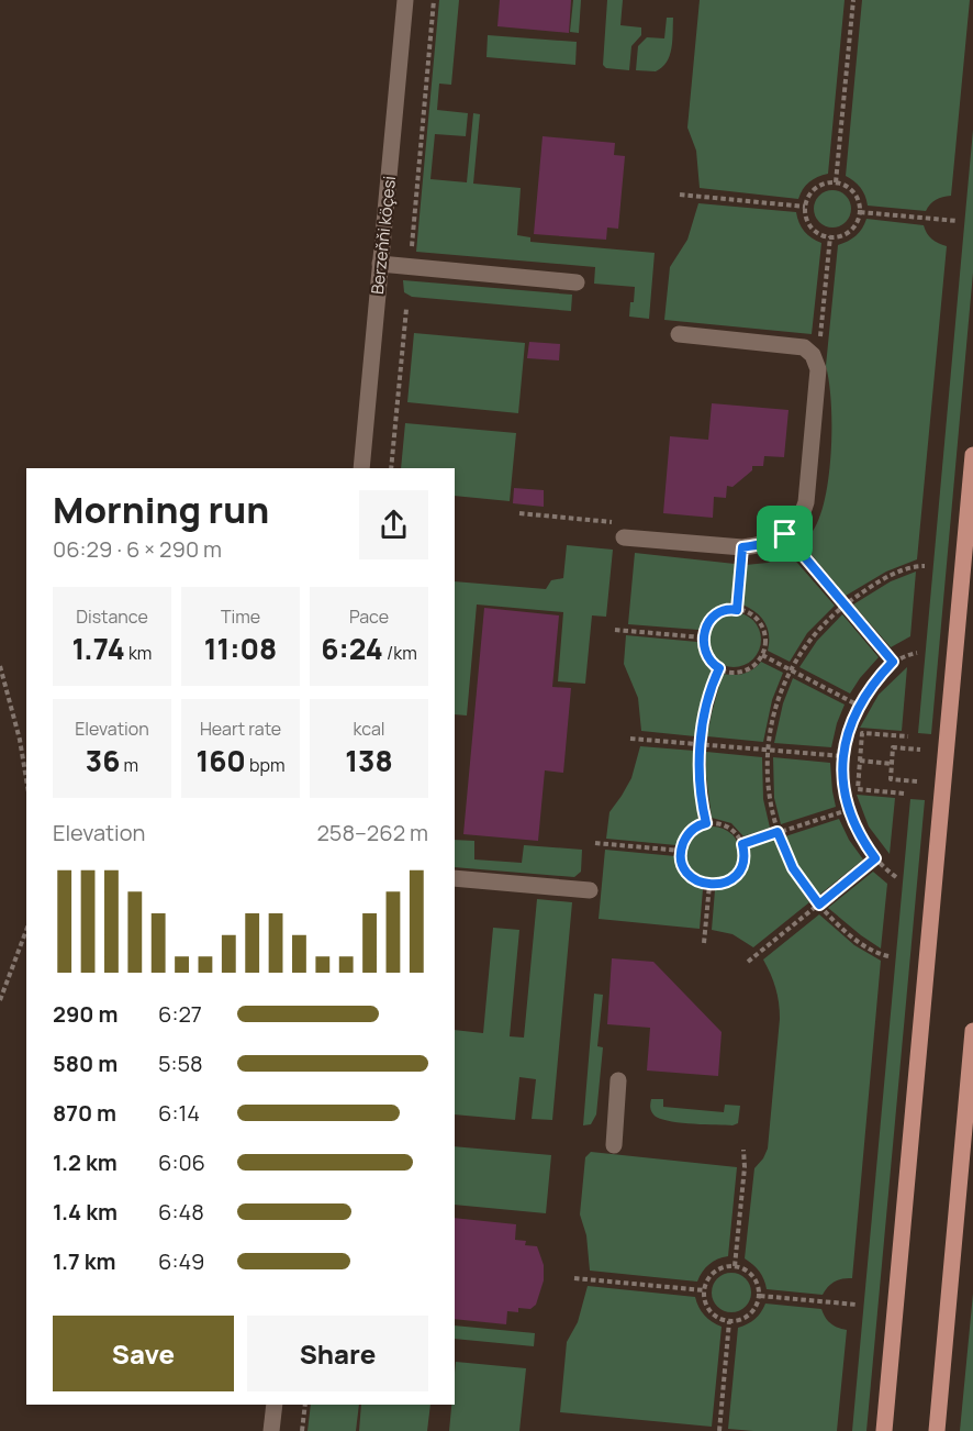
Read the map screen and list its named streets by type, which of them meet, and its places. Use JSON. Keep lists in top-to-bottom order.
{
  "streets": {
    "street": ["Berzeňňi köçesi"]
  },
  "page": {
    "heading": ["Morning run", "06:29 · 6 × 290 m"],
    "stats": [
      ["Distance", "1.74 km"],
      ["Time", "11:08"],
      ["Pace", "6:24 /km"],
      ["Elevation", "36 m"],
      ["Heart rate", "160 bpm"],
      ["kcal", "138"]
    ],
    "chart": ["Elevation", "258–262 m"],
    "list": [
      {
        "name": "290 m",
        "note": "6:27"
      },
      {
        "name": "580 m",
        "note": "5:58"
      },
      {
        "name": "870 m",
        "note": "6:14"
      },
      {
        "name": "1.2 km",
        "note": "6:06"
      },
      {
        "name": "1.4 km",
        "note": "6:48"
      },
      {
        "name": "1.7 km",
        "note": "6:49"
      }
    ],
    "buttons": ["Save", "Share"]
  }
}
